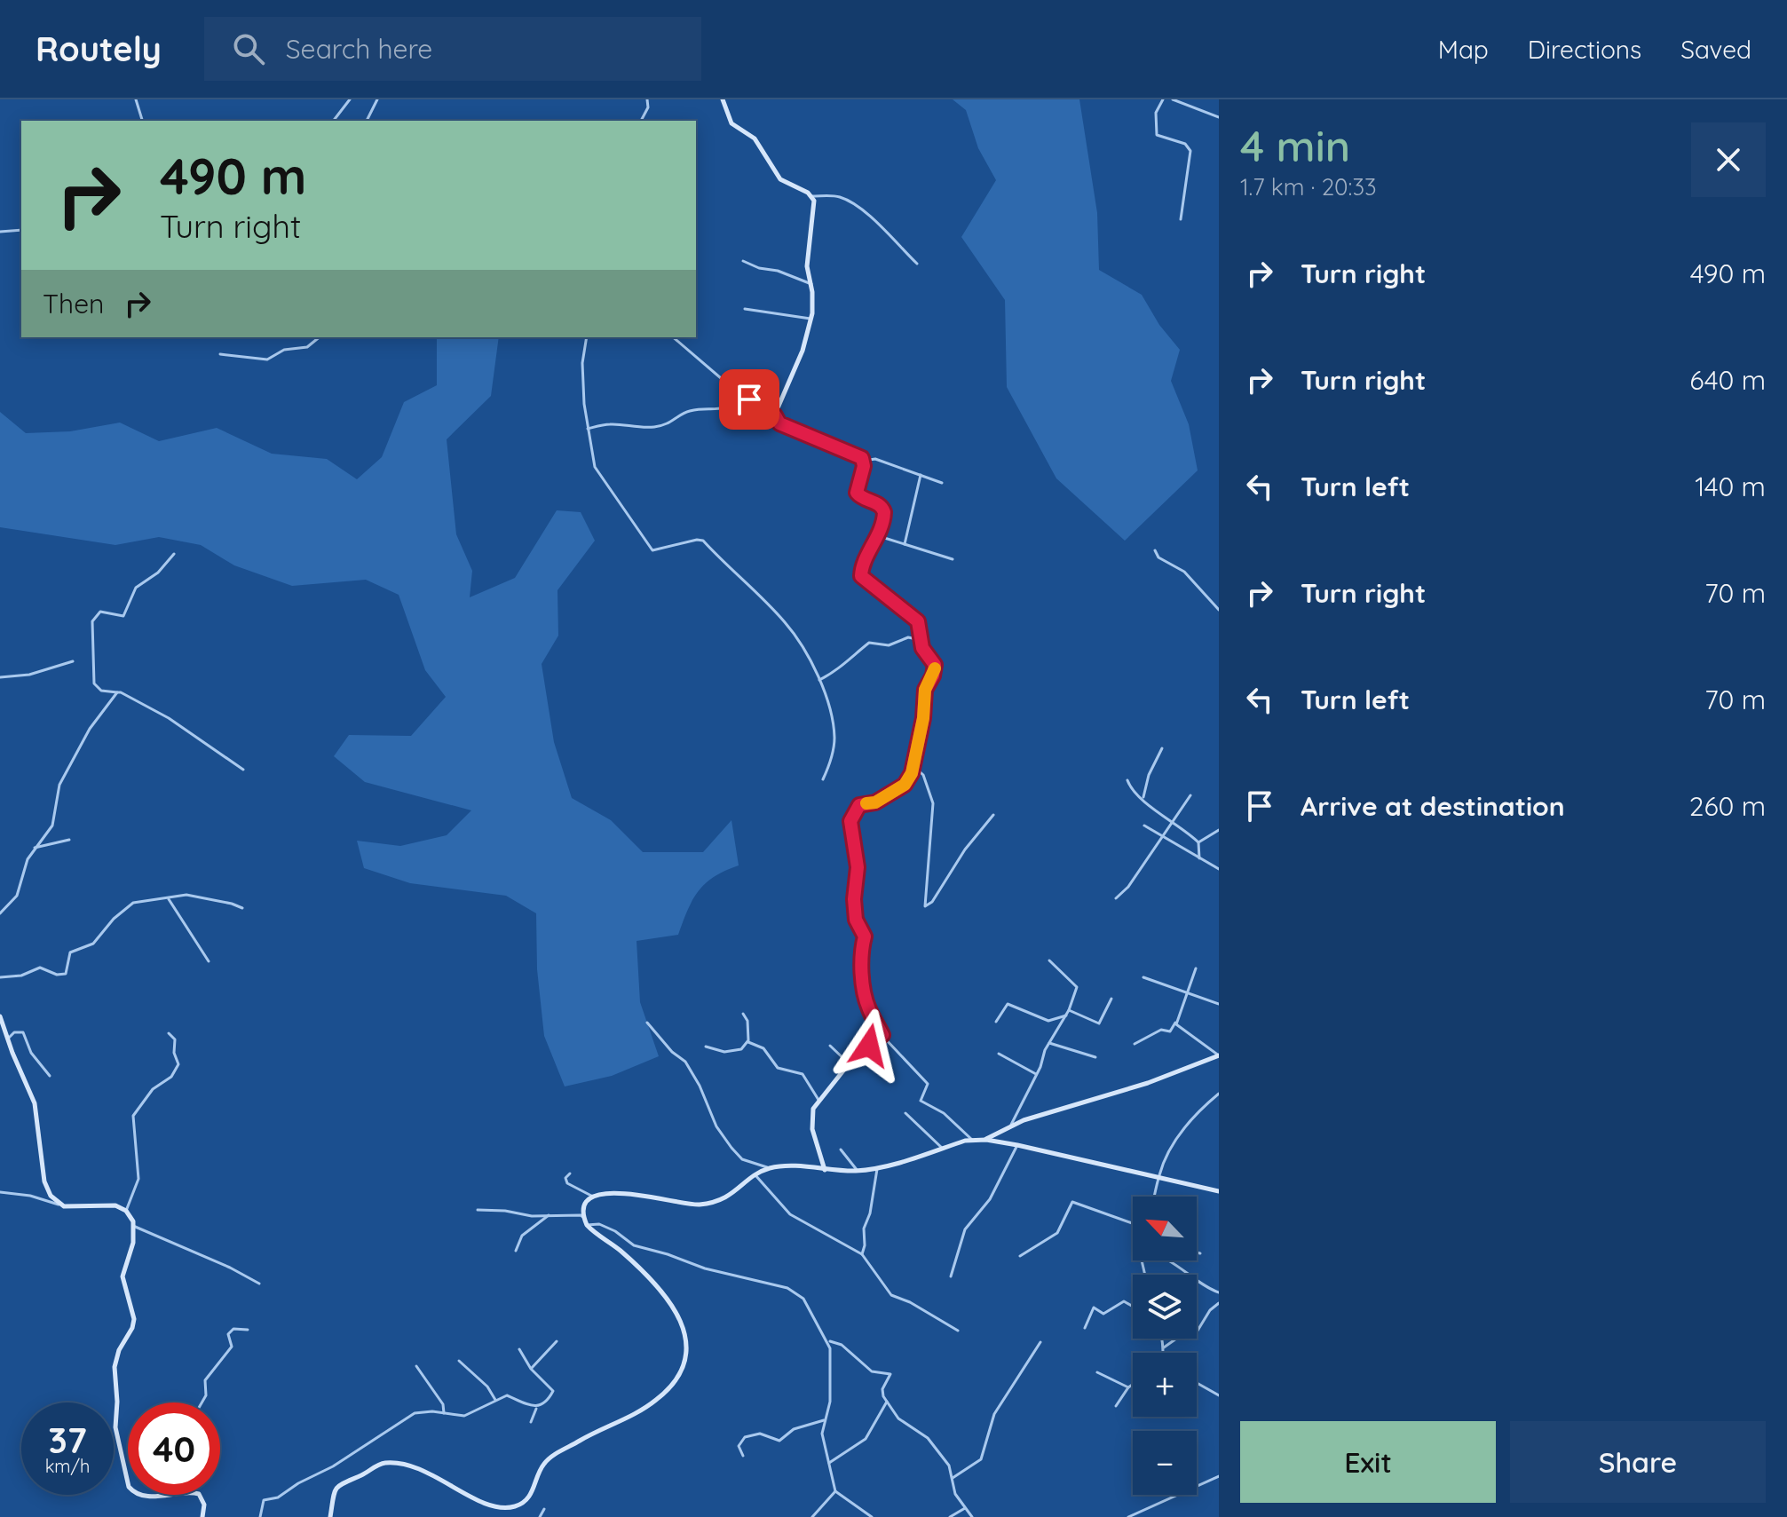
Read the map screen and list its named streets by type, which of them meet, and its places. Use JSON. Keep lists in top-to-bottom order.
{
  "north": "top left",
  "page": {
    "header": "Routely",
    "search": "Search here",
    "nav": ["Map", "Directions", "Saved"],
    "heading": ["4 min", "1.7 km · 20:33"],
    "turn": ["490 m", "Turn right"],
    "list": [
      {
        "name": "Turn right",
        "value": "490 m"
      },
      {
        "name": "Turn right",
        "value": "640 m"
      },
      {
        "name": "Turn left",
        "value": "140 m"
      },
      {
        "name": "Turn right",
        "value": "70 m"
      },
      {
        "name": "Turn left",
        "value": "70 m"
      },
      {
        "name": "Arrive at destination",
        "value": "260 m"
      }
    ],
    "then": "Then",
    "map_buttons": ["+", "−"],
    "speed": "37 km/h",
    "limit": "40",
    "buttons": ["Exit", "Share"]
  }
}
